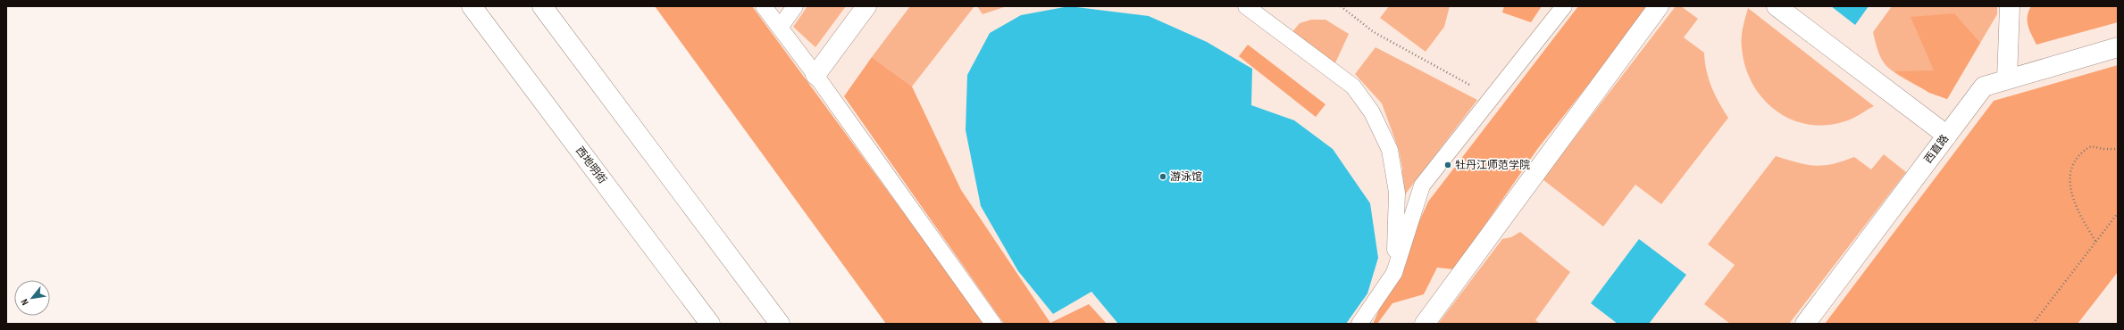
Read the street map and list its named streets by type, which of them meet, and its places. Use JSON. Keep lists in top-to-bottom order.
{
  "streets": {
    "main road": ["西直路", "西地明街"]
  },
  "places": ["牡丹江师范学院", "游泳馆"],
  "north": "bottom left"
}
